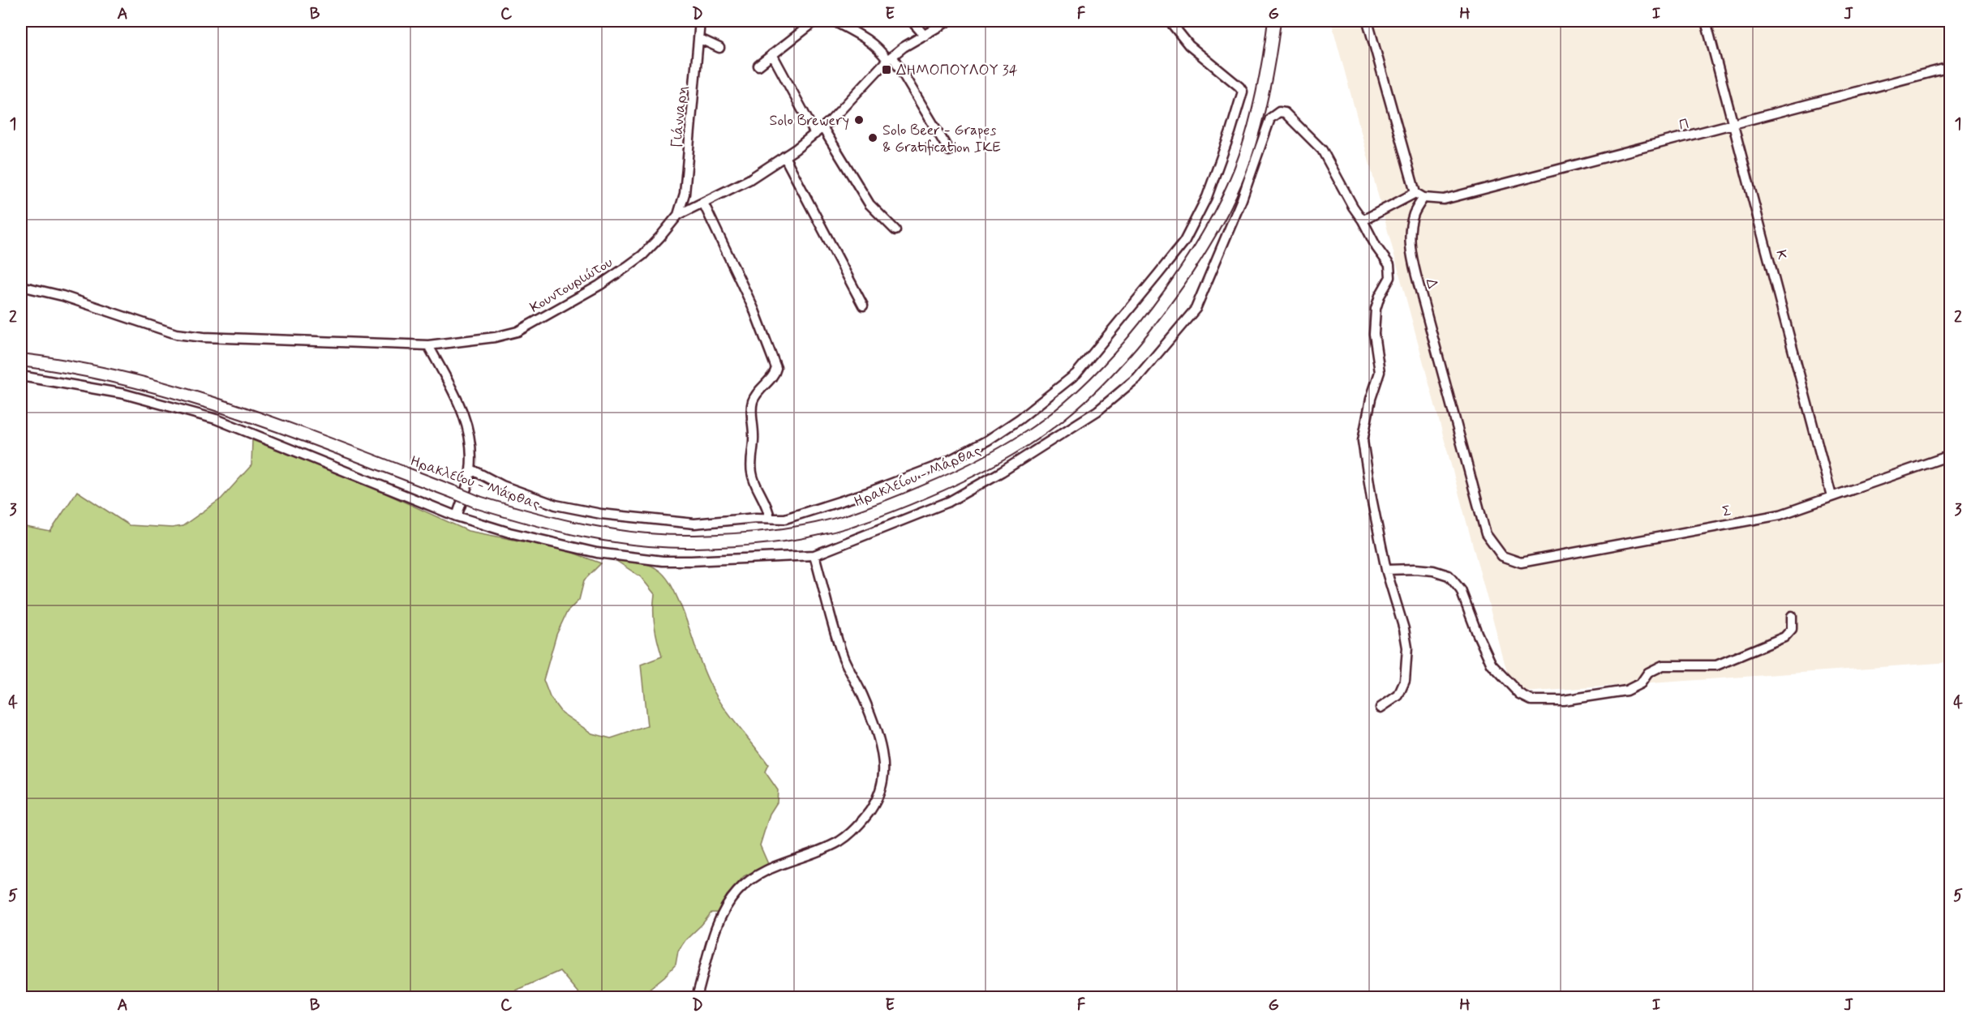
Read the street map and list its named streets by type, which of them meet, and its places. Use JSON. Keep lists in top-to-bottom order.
{
  "streets": {
    "main road": ["Ηρακλείου - Μάρθας"],
    "street": [
      "Γιάνναρη",
      "Π",
      "Κ",
      "Δ",
      "Κουντουριώτου",
      "Σ"
    ]
  },
  "crossings": [
    ["Γιάνναρη", "Κουντουριώτου"],
    ["Π", "Κ"],
    ["Π", "Δ"],
    ["Κ", "Σ"],
    ["Δ", "Σ"]
  ],
  "places": {
    "transit": ["ΔΗΜΟΠΟΥΛΟΥ 34"],
    "other": ["Solo Brewery", "Solo Beer - Grapes & Gratification IKE"]
  },
  "grid": {
    "columns": [
      "A",
      "B",
      "C",
      "D",
      "E",
      "F",
      "G",
      "H",
      "I",
      "J"
    ],
    "rows": [
      "1",
      "2",
      "3",
      "4",
      "5"
    ]
  }
}
